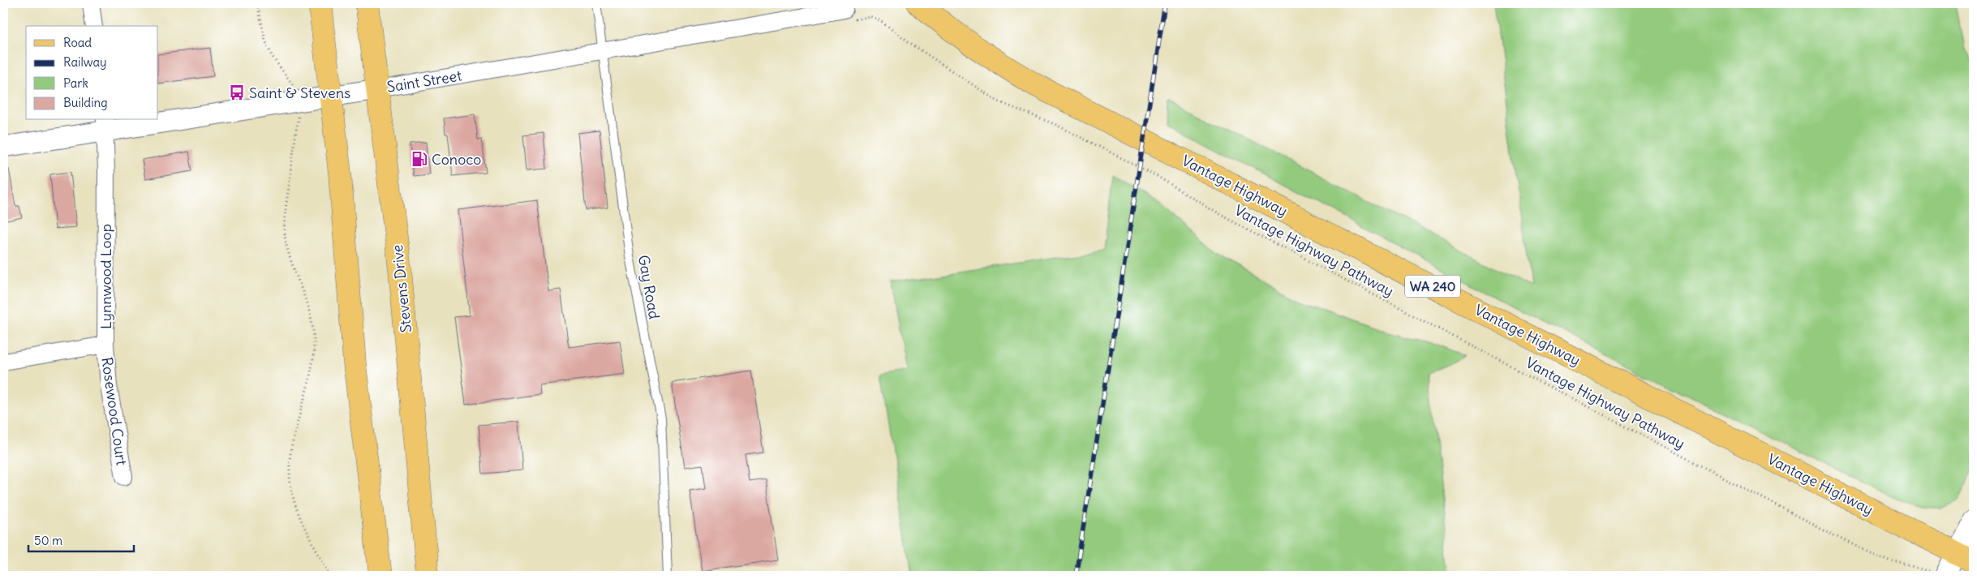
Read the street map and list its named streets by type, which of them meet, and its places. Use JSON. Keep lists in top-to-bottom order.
{
  "streets": {
    "main road": ["Vantage Highway", "WA 240", "Stevens Drive"],
    "street": ["Saint Street", "Lynnwood Loop", "Rosewood Court"],
    "lane": ["Gay Road"],
    "path": ["Vantage Highway Pathway"]
  },
  "crossings": [
    ["Saint Street", "Vantage Highway Pathway"],
    ["Saint Street", "Lynnwood Loop"],
    ["Saint Street", "Gay Road"],
    ["Saint Street", "Stevens Drive"],
    ["Lynnwood Loop", "Rosewood Court"]
  ],
  "places": {
    "bus stop": ["Saint & Stevens"],
    "fuel station": ["Conoco"]
  },
  "legend": [
    "Road",
    "Railway",
    "Park",
    "Building"
  ],
  "scale_bar": "50 m"
}
